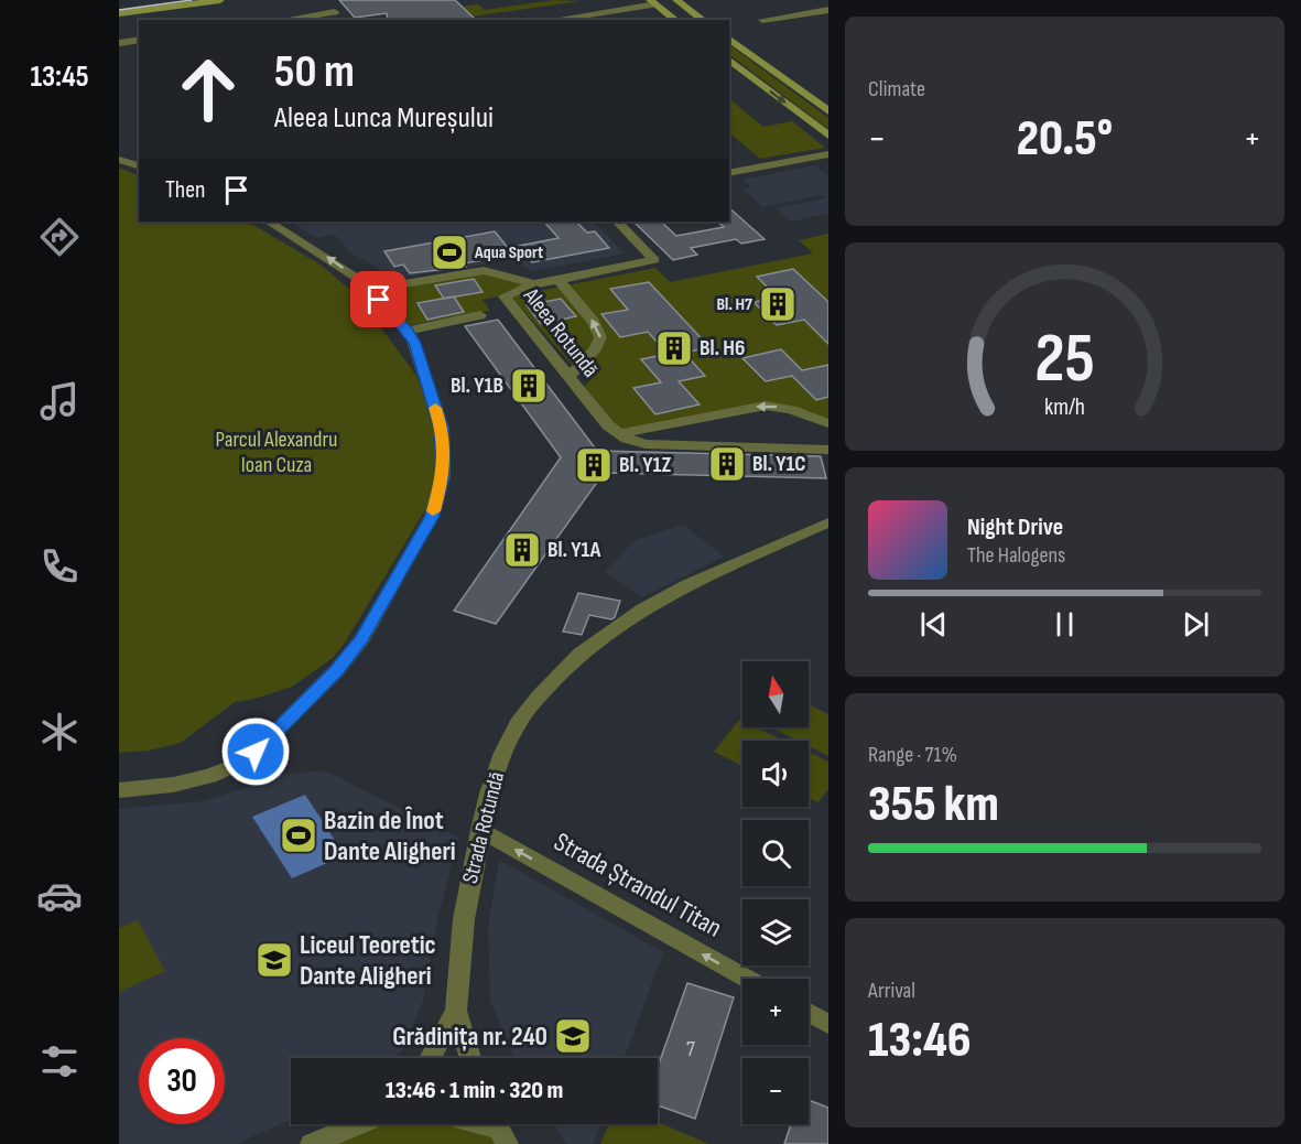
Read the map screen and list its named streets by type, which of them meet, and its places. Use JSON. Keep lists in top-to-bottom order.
{
  "streets": {
    "street": ["Aleea Rotundă", "Strada Rotundă", "Strada Ștrandul Titan"]
  },
  "crossings": [
    ["Strada Rotundă", "Strada Ștrandul Titan"]
  ],
  "one_way": ["Strada Ștrandul Titan"],
  "parks": ["Parcul Alexandru Ioan Cuza"],
  "places": {
    "sports": ["Aqua Sport", "Bazin de Înot Dante Aligheri"],
    "building": [
      "Bl. H7",
      "Bl. H6",
      "Bl. Y1B",
      "Bl. Y1C",
      "Bl. Y1Z",
      "Bl. Y1A"
    ],
    "school or university": ["Liceul Teoretic Dante Aligheri", "Grădinița nr. 240"]
  },
  "house_numbers": ["7"],
  "north": "top",
  "page": {
    "tabs": "13:45",
    "tile": [
      "Climate",
      ["Range · 71%", "355 km"],
      ["Arrival", "13:46"]
    ],
    "turn": ["50 m", "Aleea Lunca Mureșului"],
    "heat": ["−", "20.5°", "+"],
    "then": "Then",
    "song": ["Night Drive", "The Halogens"],
    "map_buttons": ["+", "−"],
    "limit": "30",
    "trip": "13:46 · 1 min · 320 m",
    "gauge": ["25", "km/h"]
  }
}
